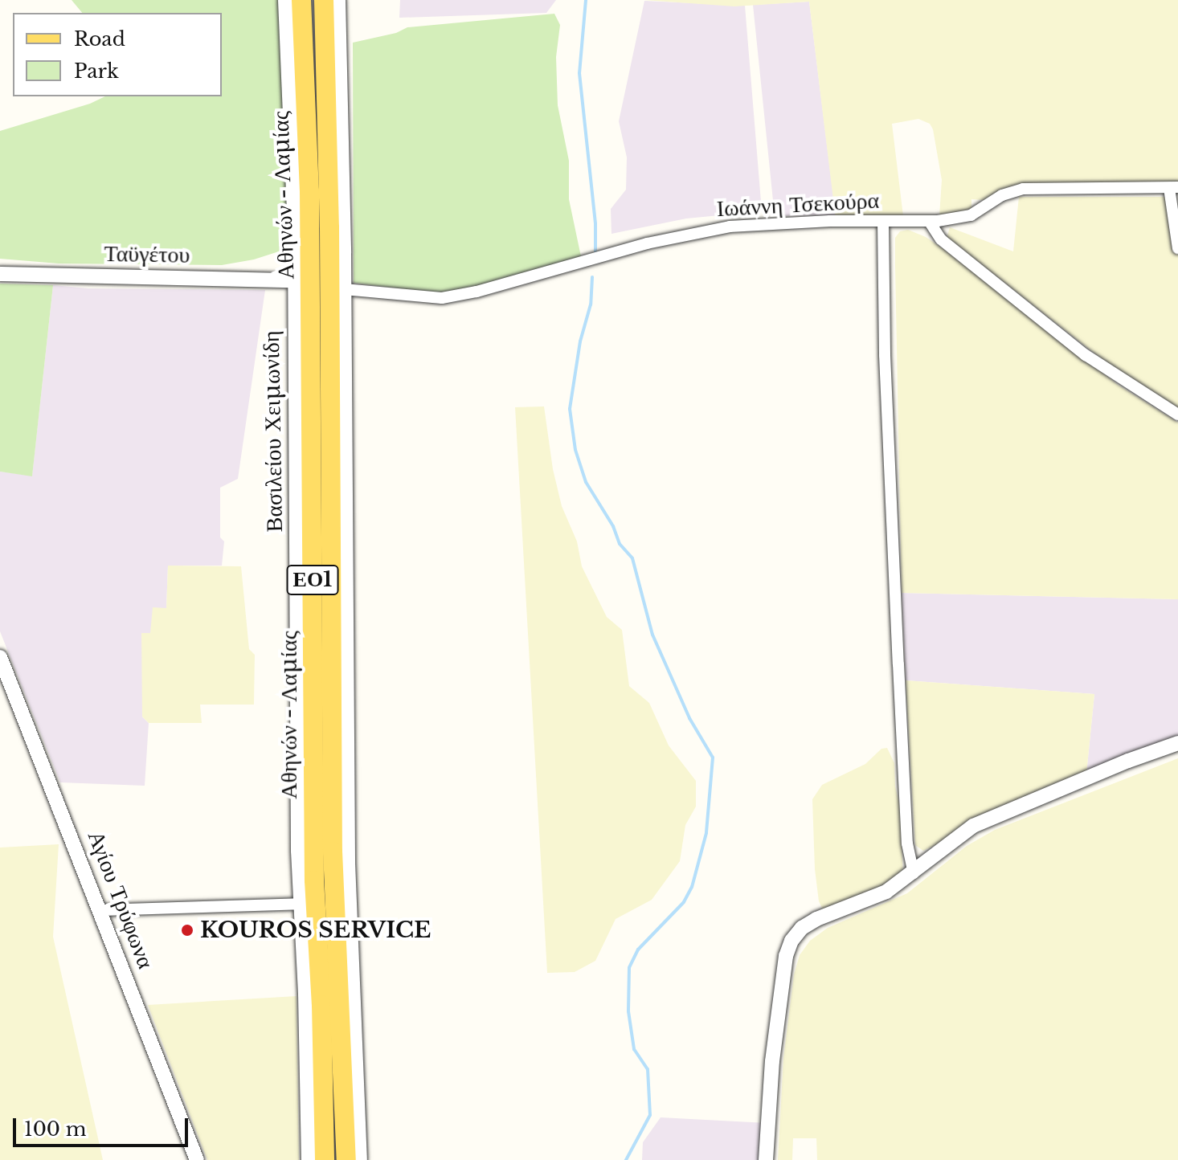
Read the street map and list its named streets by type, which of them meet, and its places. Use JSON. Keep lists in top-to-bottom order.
{
  "streets": {
    "main road": ["Αθηνών - Λαμίας", "ΕΟ1"],
    "street": [
      "Ιωάννη Τσεκούρα",
      "Ταϋγέτου",
      "Βασιλείου Χειμωνίδη",
      "Αγίου Τρύφωνα"
    ]
  },
  "crossings": [
    ["Ταϋγέτου", "Βασιλείου Χειμωνίδη"]
  ],
  "places": ["KOUROS SERVICE"],
  "legend": ["Road", "Park"],
  "scale_bar": "100 m"
}
